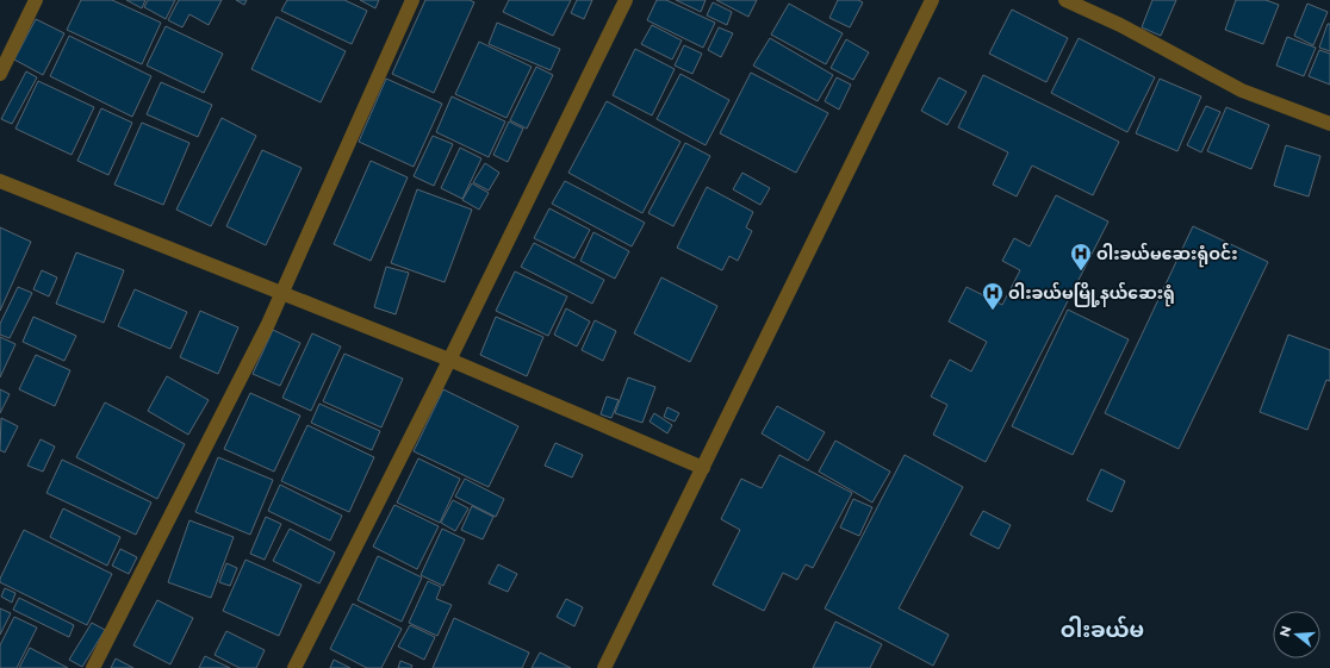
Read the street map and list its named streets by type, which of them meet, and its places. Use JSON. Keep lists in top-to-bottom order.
{
  "districts": ["ဝါးခယ်မ"],
  "places": {
    "hospital": ["ဝါးခယ်မဆေးရုံဝင်း", "ဝါးခယ်မမြို့နယ်ဆေးရုံ"]
  },
  "north": "left"
}
